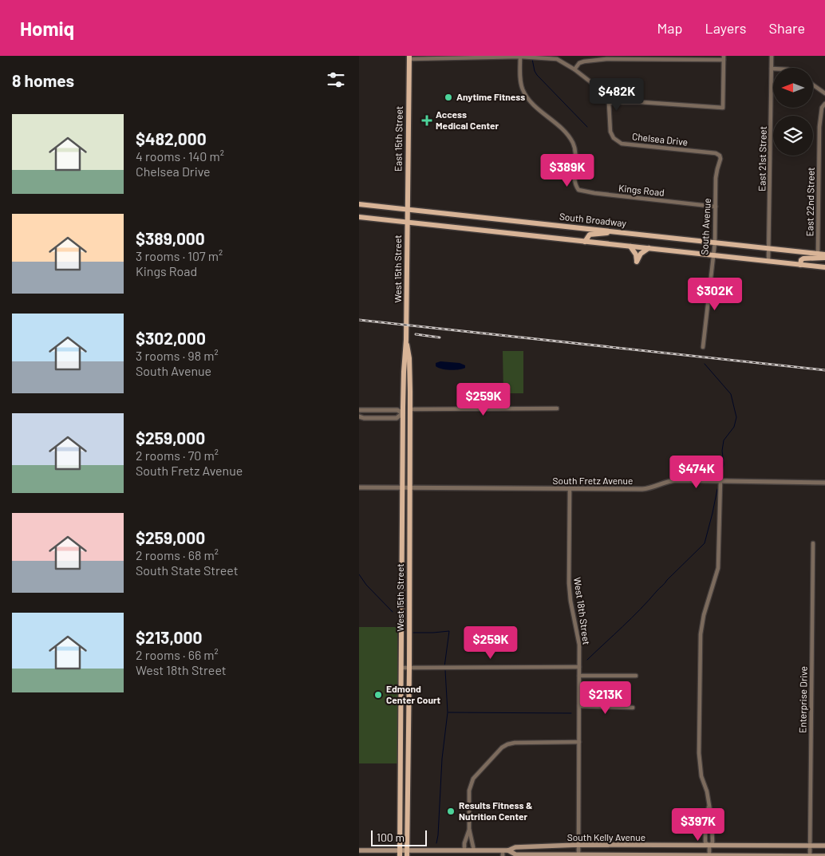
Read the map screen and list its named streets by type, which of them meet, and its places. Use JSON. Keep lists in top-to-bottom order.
{
  "streets": {
    "main road": [
      "East 15th Street",
      "South Broadway",
      "West 15th Street",
      "South Kelly Avenue"
    ],
    "street": [
      "Chelsea Drive",
      "East 21st Street",
      "Kings Road",
      "East 22nd Street",
      "South Avenue",
      "South Fretz Avenue",
      "West 18th Street",
      "Enterprise Drive"
    ]
  },
  "crossings": [
    ["East 15th Street", "South Broadway"],
    ["East 15th Street", "West 15th Street"],
    ["Chelsea Drive", "South Avenue"],
    ["East 21st Street", "South Broadway"],
    ["Kings Road", "South Avenue"],
    ["East 22nd Street", "South Broadway"],
    ["South Broadway", "South Avenue"],
    ["West 15th Street", "South Fretz Avenue"],
    ["West 15th Street", "South Kelly Avenue"],
    ["South Fretz Avenue", "West 18th Street"],
    ["West 18th Street", "South Kelly Avenue"],
    ["Enterprise Drive", "South Kelly Avenue"]
  ],
  "places": {
    "other": ["Anytime Fitness", "Edmond Center Court", "Results Fitness & Nutrition Center"],
    "health": ["Access Medical Center"]
  },
  "scale_bar": "100 m",
  "north": "left",
  "page": {
    "header": "Homiq",
    "nav": ["Map", "Layers", "Share"],
    "heading": "8 homes",
    "price": [
      "$482K",
      "$389K",
      "$302K",
      "$259K",
      "$474K",
      "$259K",
      "$213K",
      "$397K"
    ],
    "list": [
      {
        "name": "$482,000",
        "note": "4 rooms · 140 m² · Chelsea Drive"
      },
      {
        "name": "$389,000",
        "note": "3 rooms · 107 m² · Kings Road"
      },
      {
        "name": "$302,000",
        "note": "3 rooms · 98 m² · South Avenue"
      },
      {
        "name": "$259,000",
        "note": "2 rooms · 70 m² · South Fretz Avenue"
      },
      {
        "name": "$259,000",
        "note": "2 rooms · 68 m² · South State Street"
      },
      {
        "name": "$213,000",
        "note": "2 rooms · 66 m² · West 18th Street"
      }
    ],
    "scale": "100 m"
  }
}
